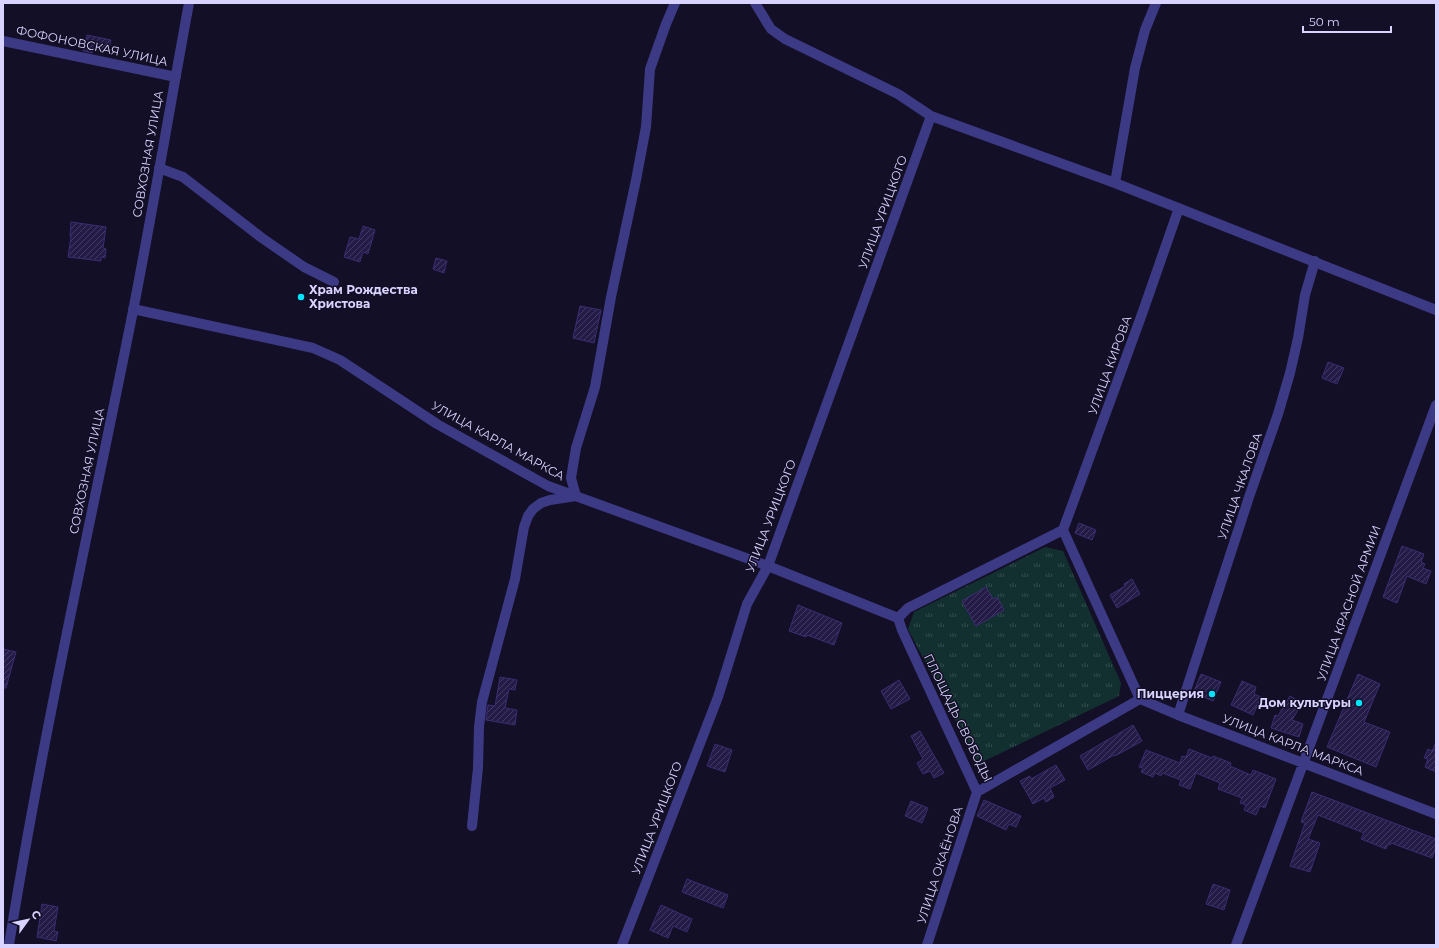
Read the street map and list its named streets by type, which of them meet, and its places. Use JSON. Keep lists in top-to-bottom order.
{
  "streets": {
    "street": [
      "ФОФОНОВСКАЯ УЛИЦА",
      "СОВХОЗНАЯ УЛИЦА",
      "УЛИЦА УРИЦКОГО",
      "УЛИЦА КИРОВА",
      "УЛИЦА КАРЛА МАРКСА",
      "УЛИЦА ЧКАЛОВА",
      "УЛИЦА КРАСНОЙ АРМИИ",
      "ПЛОЩАДЬ СВОБОДЫ",
      "УЛИЦА ОКАЁНОВА"
    ]
  },
  "crossings": [
    ["ФОФОНОВСКАЯ УЛИЦА", "СОВХОЗНАЯ УЛИЦА"],
    ["СОВХОЗНАЯ УЛИЦА", "УЛИЦА КАРЛА МАРКСА"],
    ["УЛИЦА УРИЦКОГО", "УЛИЦА КАРЛА МАРКСА"],
    ["УЛИЦА КАРЛА МАРКСА", "УЛИЦА ЧКАЛОВА"],
    ["УЛИЦА КАРЛА МАРКСА", "УЛИЦА КРАСНОЙ АРМИИ"],
    ["УЛИЦА КАРЛА МАРКСА", "ПЛОЩАДЬ СВОБОДЫ"],
    ["ПЛОЩАДЬ СВОБОДЫ", "УЛИЦА ОКАЁНОВА"]
  ],
  "places": ["Храм Рождества Христова", "Пиццерия", "Дом культуры"],
  "scale_bar": "50 m",
  "north": "top right"
}
